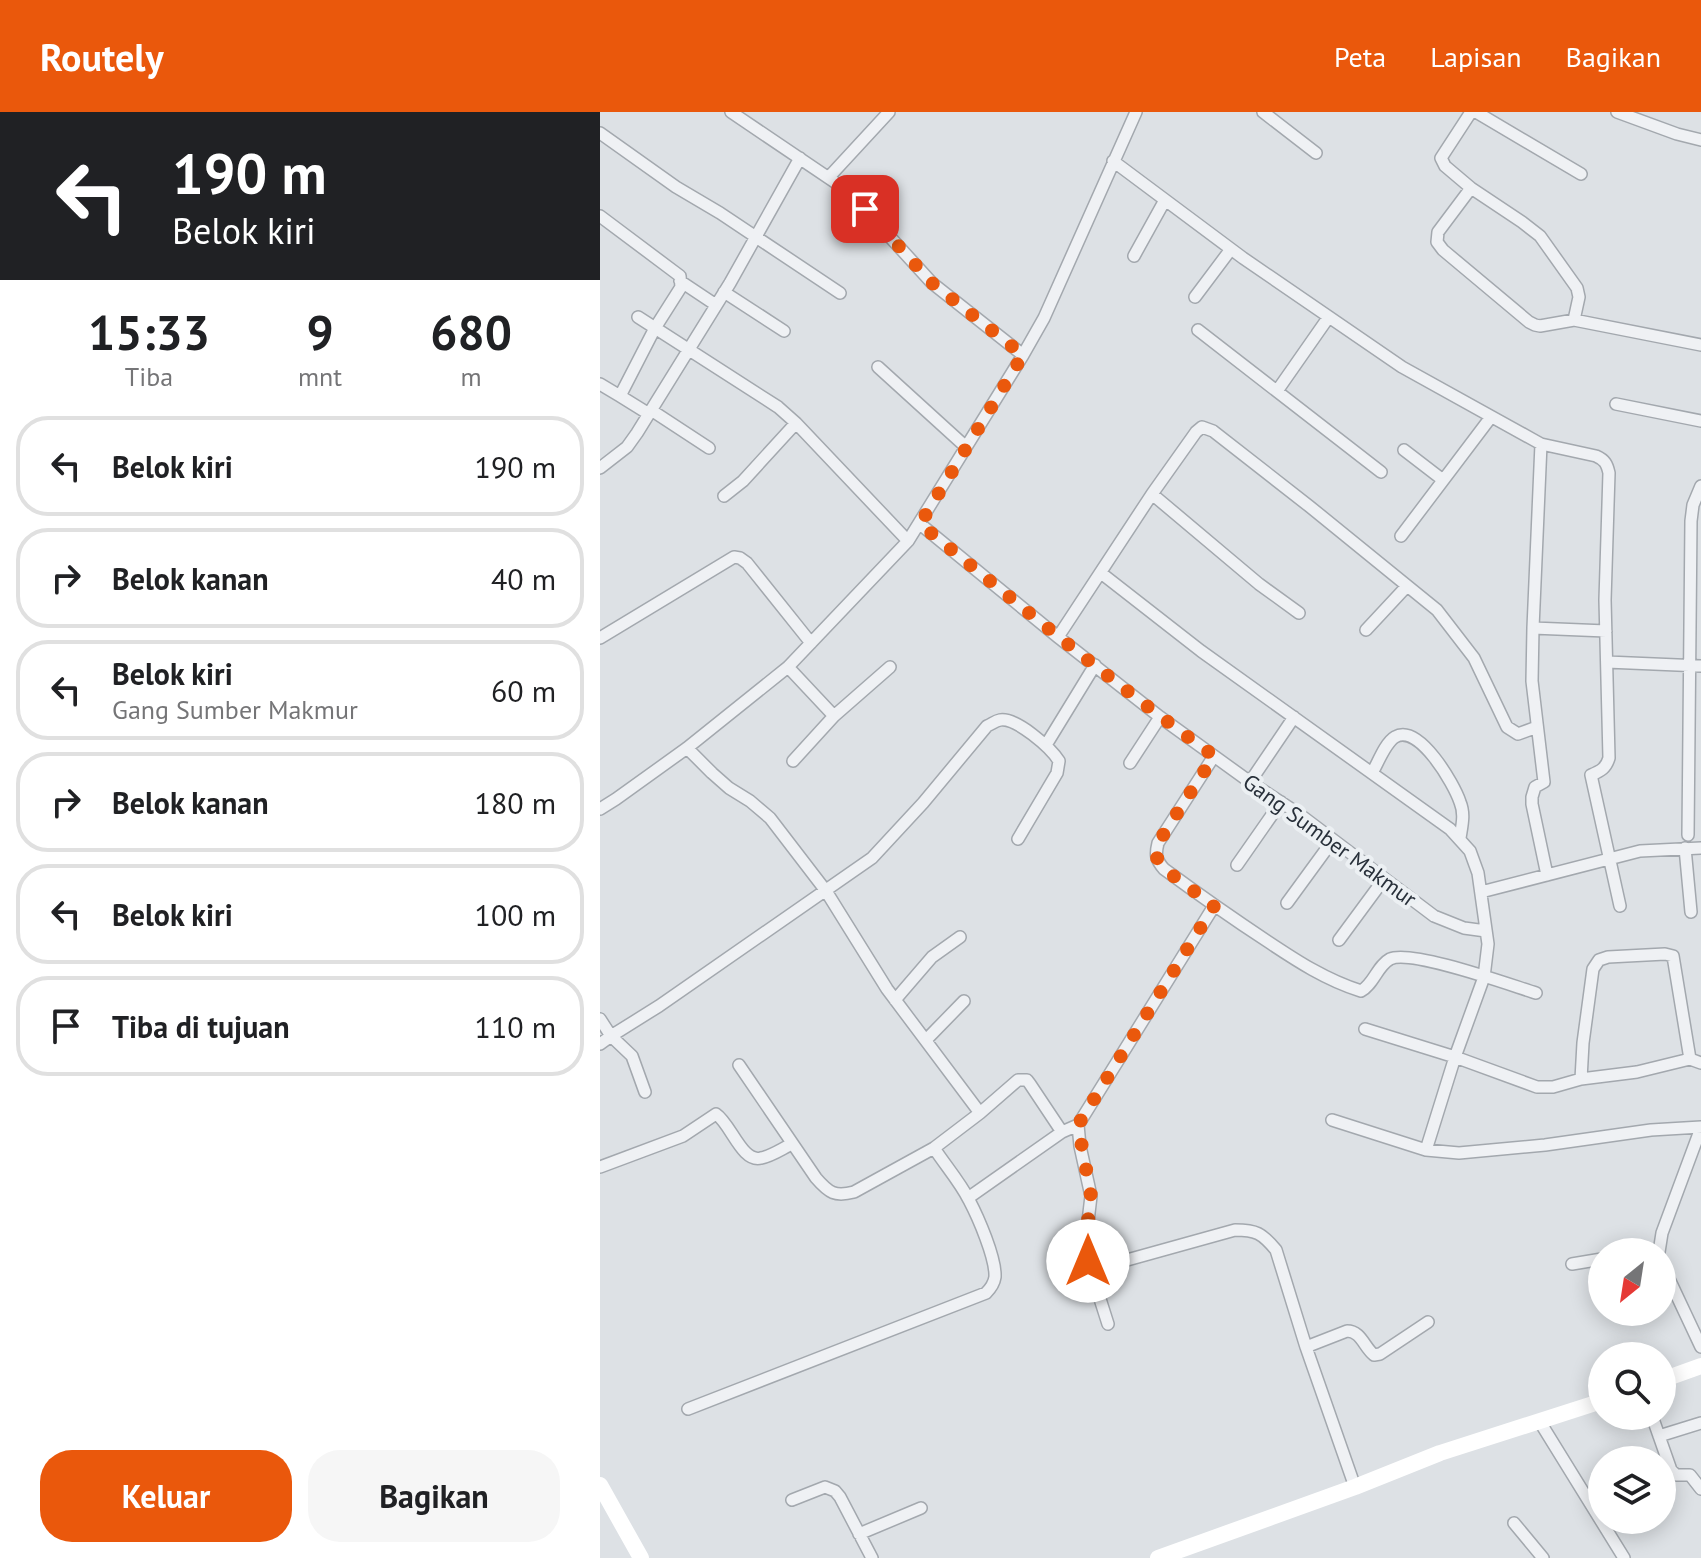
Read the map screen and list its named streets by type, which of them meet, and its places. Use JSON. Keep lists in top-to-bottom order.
{
  "streets": {
    "street": ["Gang Sumber Makmur"]
  },
  "north": "bottom left",
  "page": {
    "header": "Routely",
    "nav": ["Peta", "Lapisan", "Bagikan"],
    "turn": ["190 m", "Belok kiri"],
    "eta": [
      "15:33",
      "Tiba",
      "9",
      "mnt",
      "680",
      "m"
    ],
    "list": [
      {
        "name": "Belok kiri",
        "value": "190 m"
      },
      {
        "name": "Belok kanan",
        "value": "40 m"
      },
      {
        "name": "Belok kiri",
        "note": "Gang Sumber Makmur",
        "value": "60 m"
      },
      {
        "name": "Belok kanan",
        "value": "180 m"
      },
      {
        "name": "Belok kiri",
        "value": "100 m"
      },
      {
        "name": "Tiba di tujuan",
        "value": "110 m"
      }
    ],
    "buttons": ["Keluar", "Bagikan"]
  }
}
